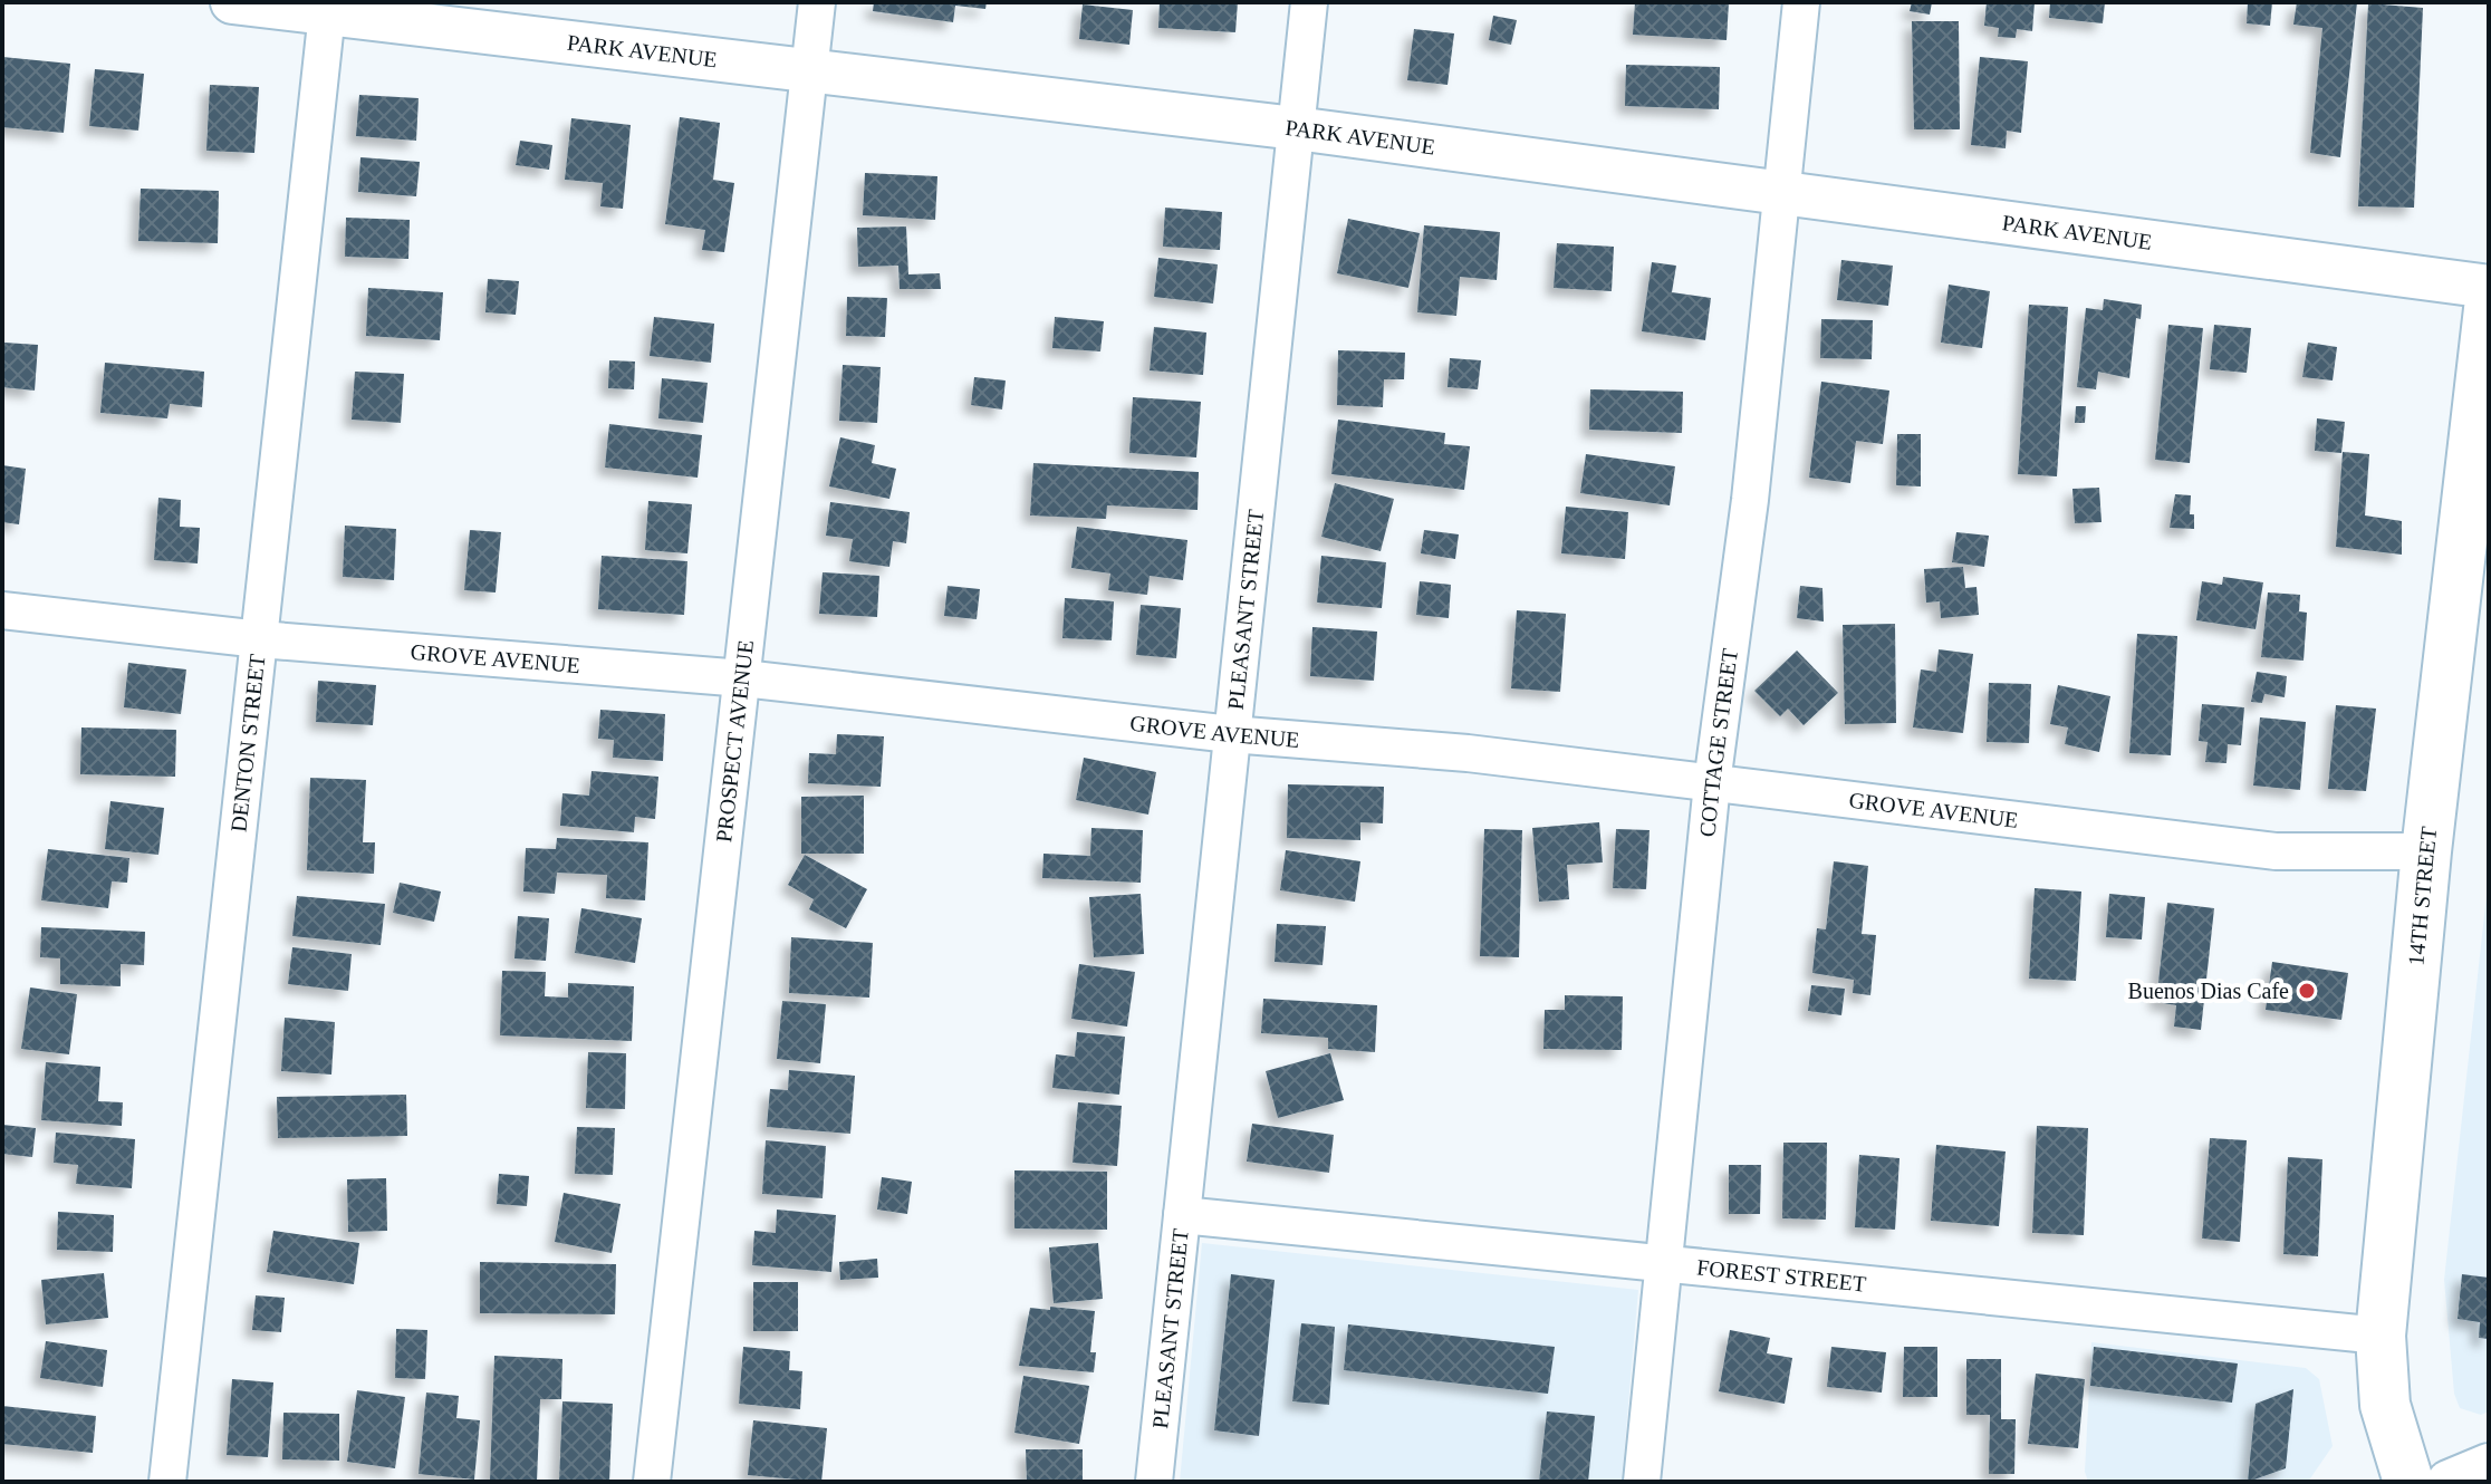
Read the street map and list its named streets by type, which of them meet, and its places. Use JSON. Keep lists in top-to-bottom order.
{
  "streets": {
    "main road": ["14TH STREET"],
    "street": [
      "PARK AVENUE",
      "PLEASANT STREET",
      "GROVE AVENUE",
      "DENTON STREET",
      "PROSPECT AVENUE",
      "COTTAGE STREET",
      "FOREST STREET"
    ]
  },
  "crossings": [
    ["PARK AVENUE", "PLEASANT STREET"],
    ["PARK AVENUE", "DENTON STREET"],
    ["PARK AVENUE", "PROSPECT AVENUE"],
    ["PARK AVENUE", "COTTAGE STREET"],
    ["PLEASANT STREET", "GROVE AVENUE"],
    ["PLEASANT STREET", "FOREST STREET"],
    ["GROVE AVENUE", "DENTON STREET"],
    ["GROVE AVENUE", "PROSPECT AVENUE"],
    ["GROVE AVENUE", "COTTAGE STREET"],
    ["GROVE AVENUE", "14TH STREET"],
    ["COTTAGE STREET", "FOREST STREET"],
    ["14TH STREET", "FOREST STREET"]
  ],
  "places": ["Buenos Dias Cafe"]
}
